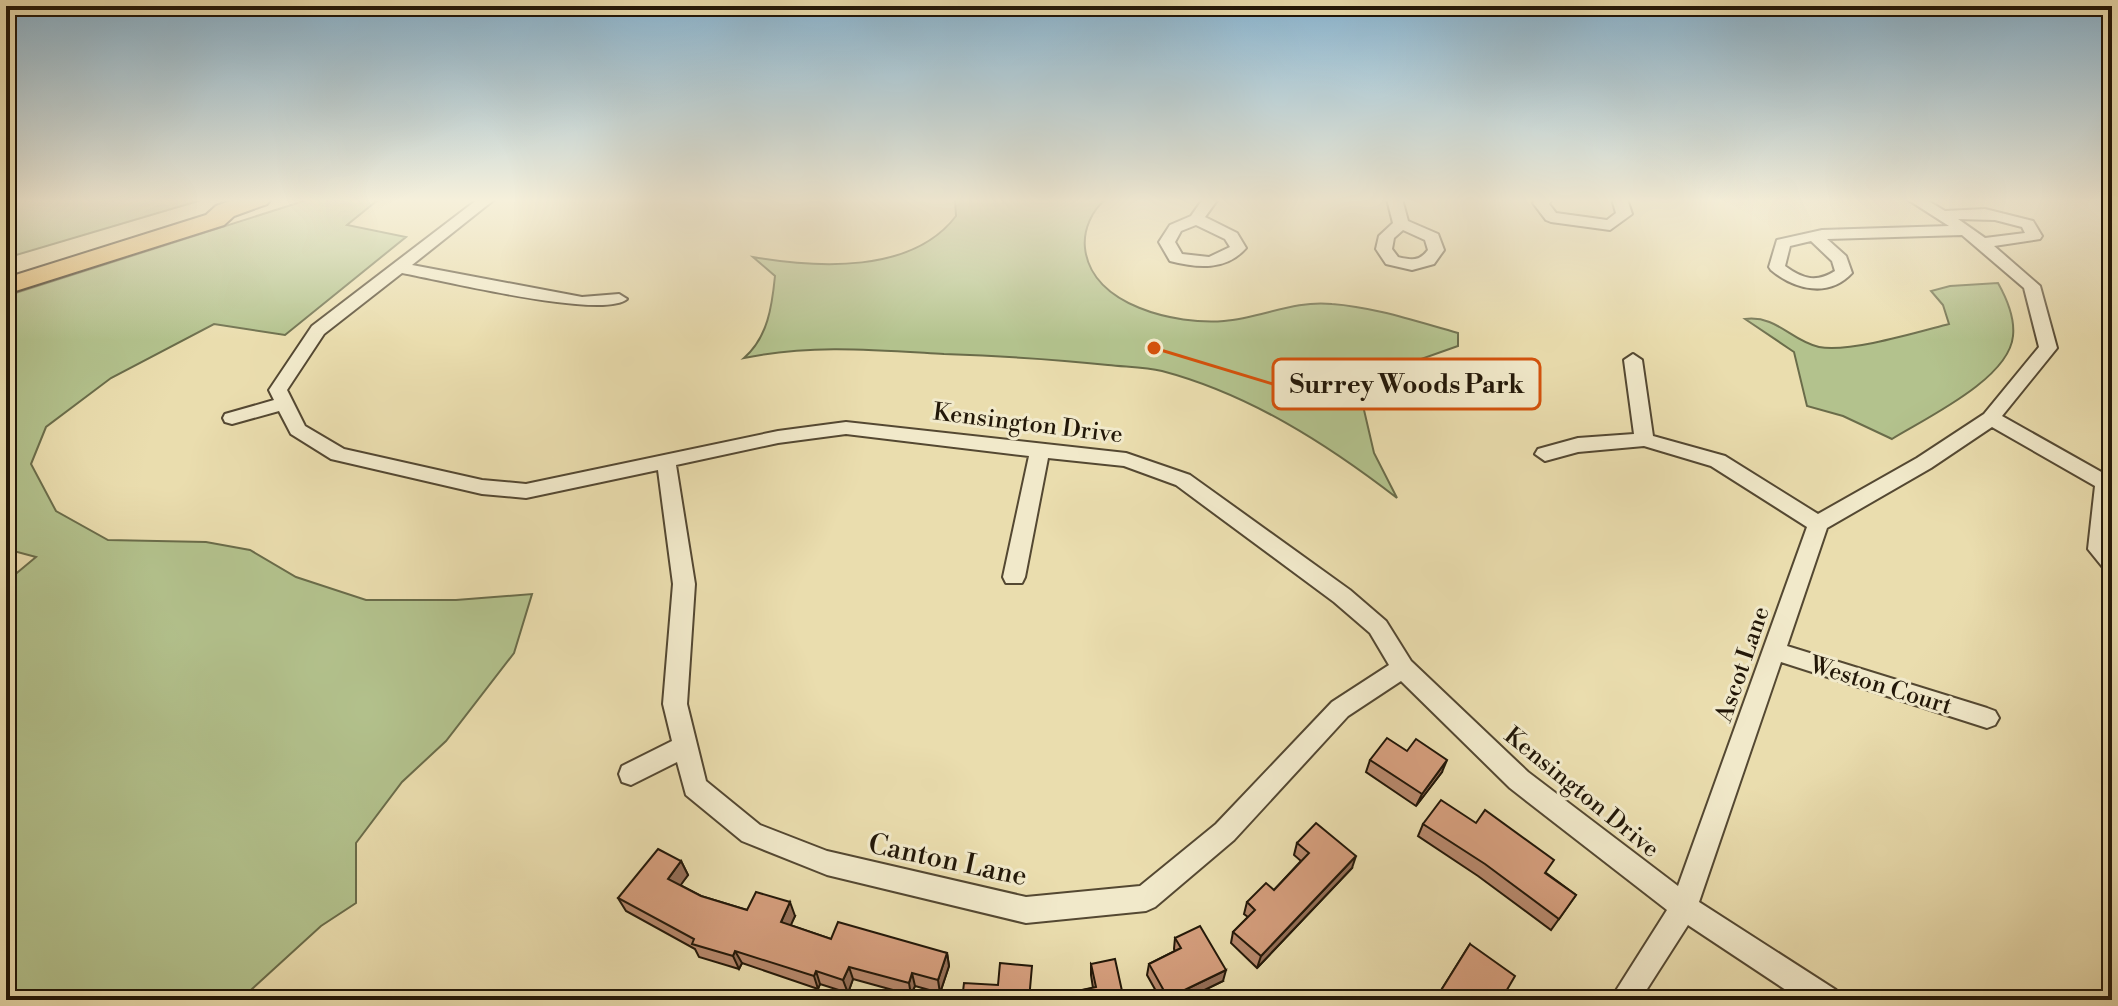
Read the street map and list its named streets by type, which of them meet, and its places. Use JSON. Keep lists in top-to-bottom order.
{
  "streets": {
    "street": [
      "Kensington Drive",
      "Ascot Lane",
      "Weston Court",
      "Canton Lane"
    ]
  },
  "crossings": [
    ["Kensington Drive", "Ascot Lane"],
    ["Kensington Drive", "Canton Lane"],
    ["Ascot Lane", "Weston Court"]
  ],
  "places": ["Surrey Woods Park"]
}
